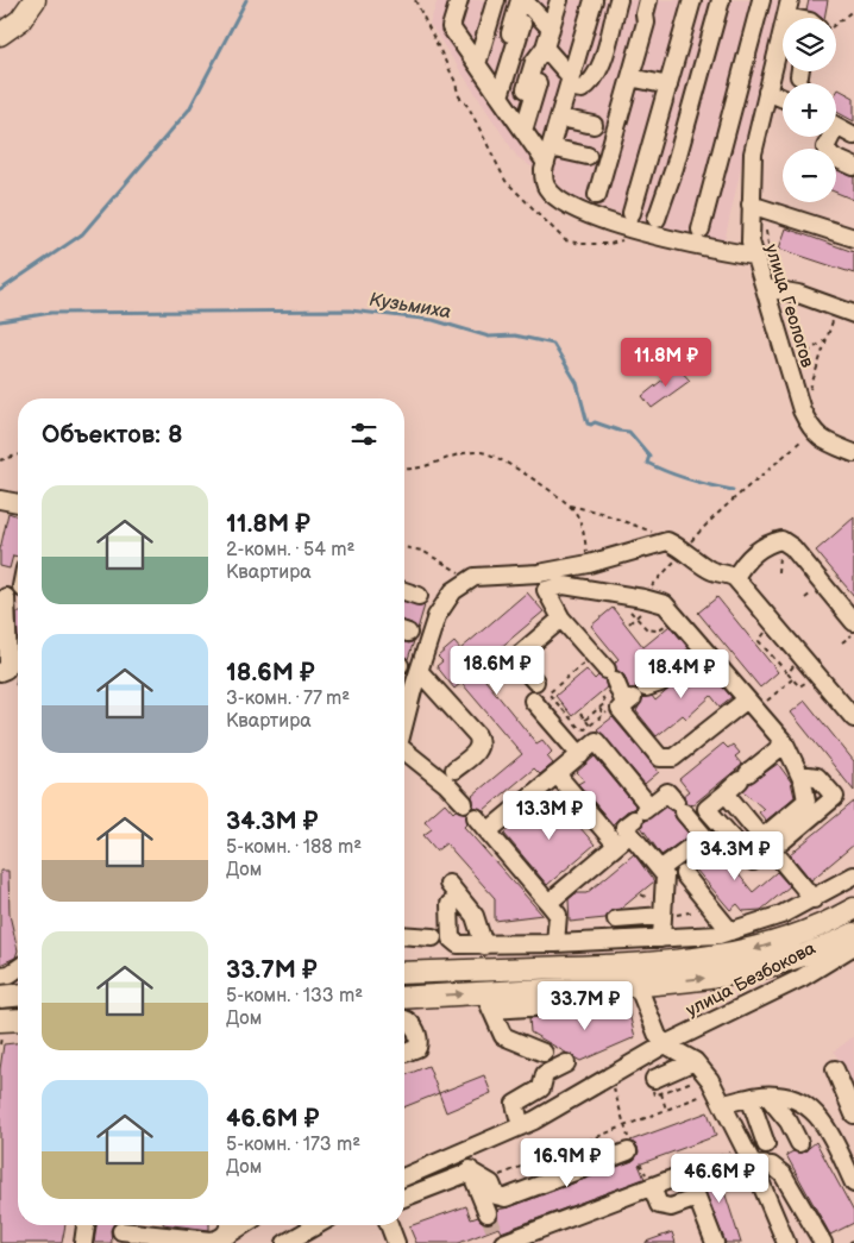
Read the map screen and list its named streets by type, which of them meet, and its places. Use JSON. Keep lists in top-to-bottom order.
{
  "streets": {
    "street": ["улица Геологов", "улица Безбокова"]
  },
  "water": ["Кузьмиха"],
  "page": {
    "map_buttons": ["+", "−"],
    "price": [
      "11.8M ₽",
      "18.6M ₽",
      "18.4M ₽",
      "13.3M ₽",
      "34.3M ₽",
      "33.7M ₽",
      "16.9M ₽",
      "46.6M ₽"
    ],
    "heading": "Объектов: 8",
    "list": [
      {
        "name": "11.8M ₽",
        "note": "2-комн. · 54 m² · Квартира"
      },
      {
        "name": "18.6M ₽",
        "note": "3-комн. · 77 m² · Квартира"
      },
      {
        "name": "34.3M ₽",
        "note": "5-комн. · 188 m² · Дом"
      },
      {
        "name": "33.7M ₽",
        "note": "5-комн. · 133 m² · Дом"
      },
      {
        "name": "46.6M ₽",
        "note": "5-комн. · 173 m² · Дом"
      }
    ]
  }
}
